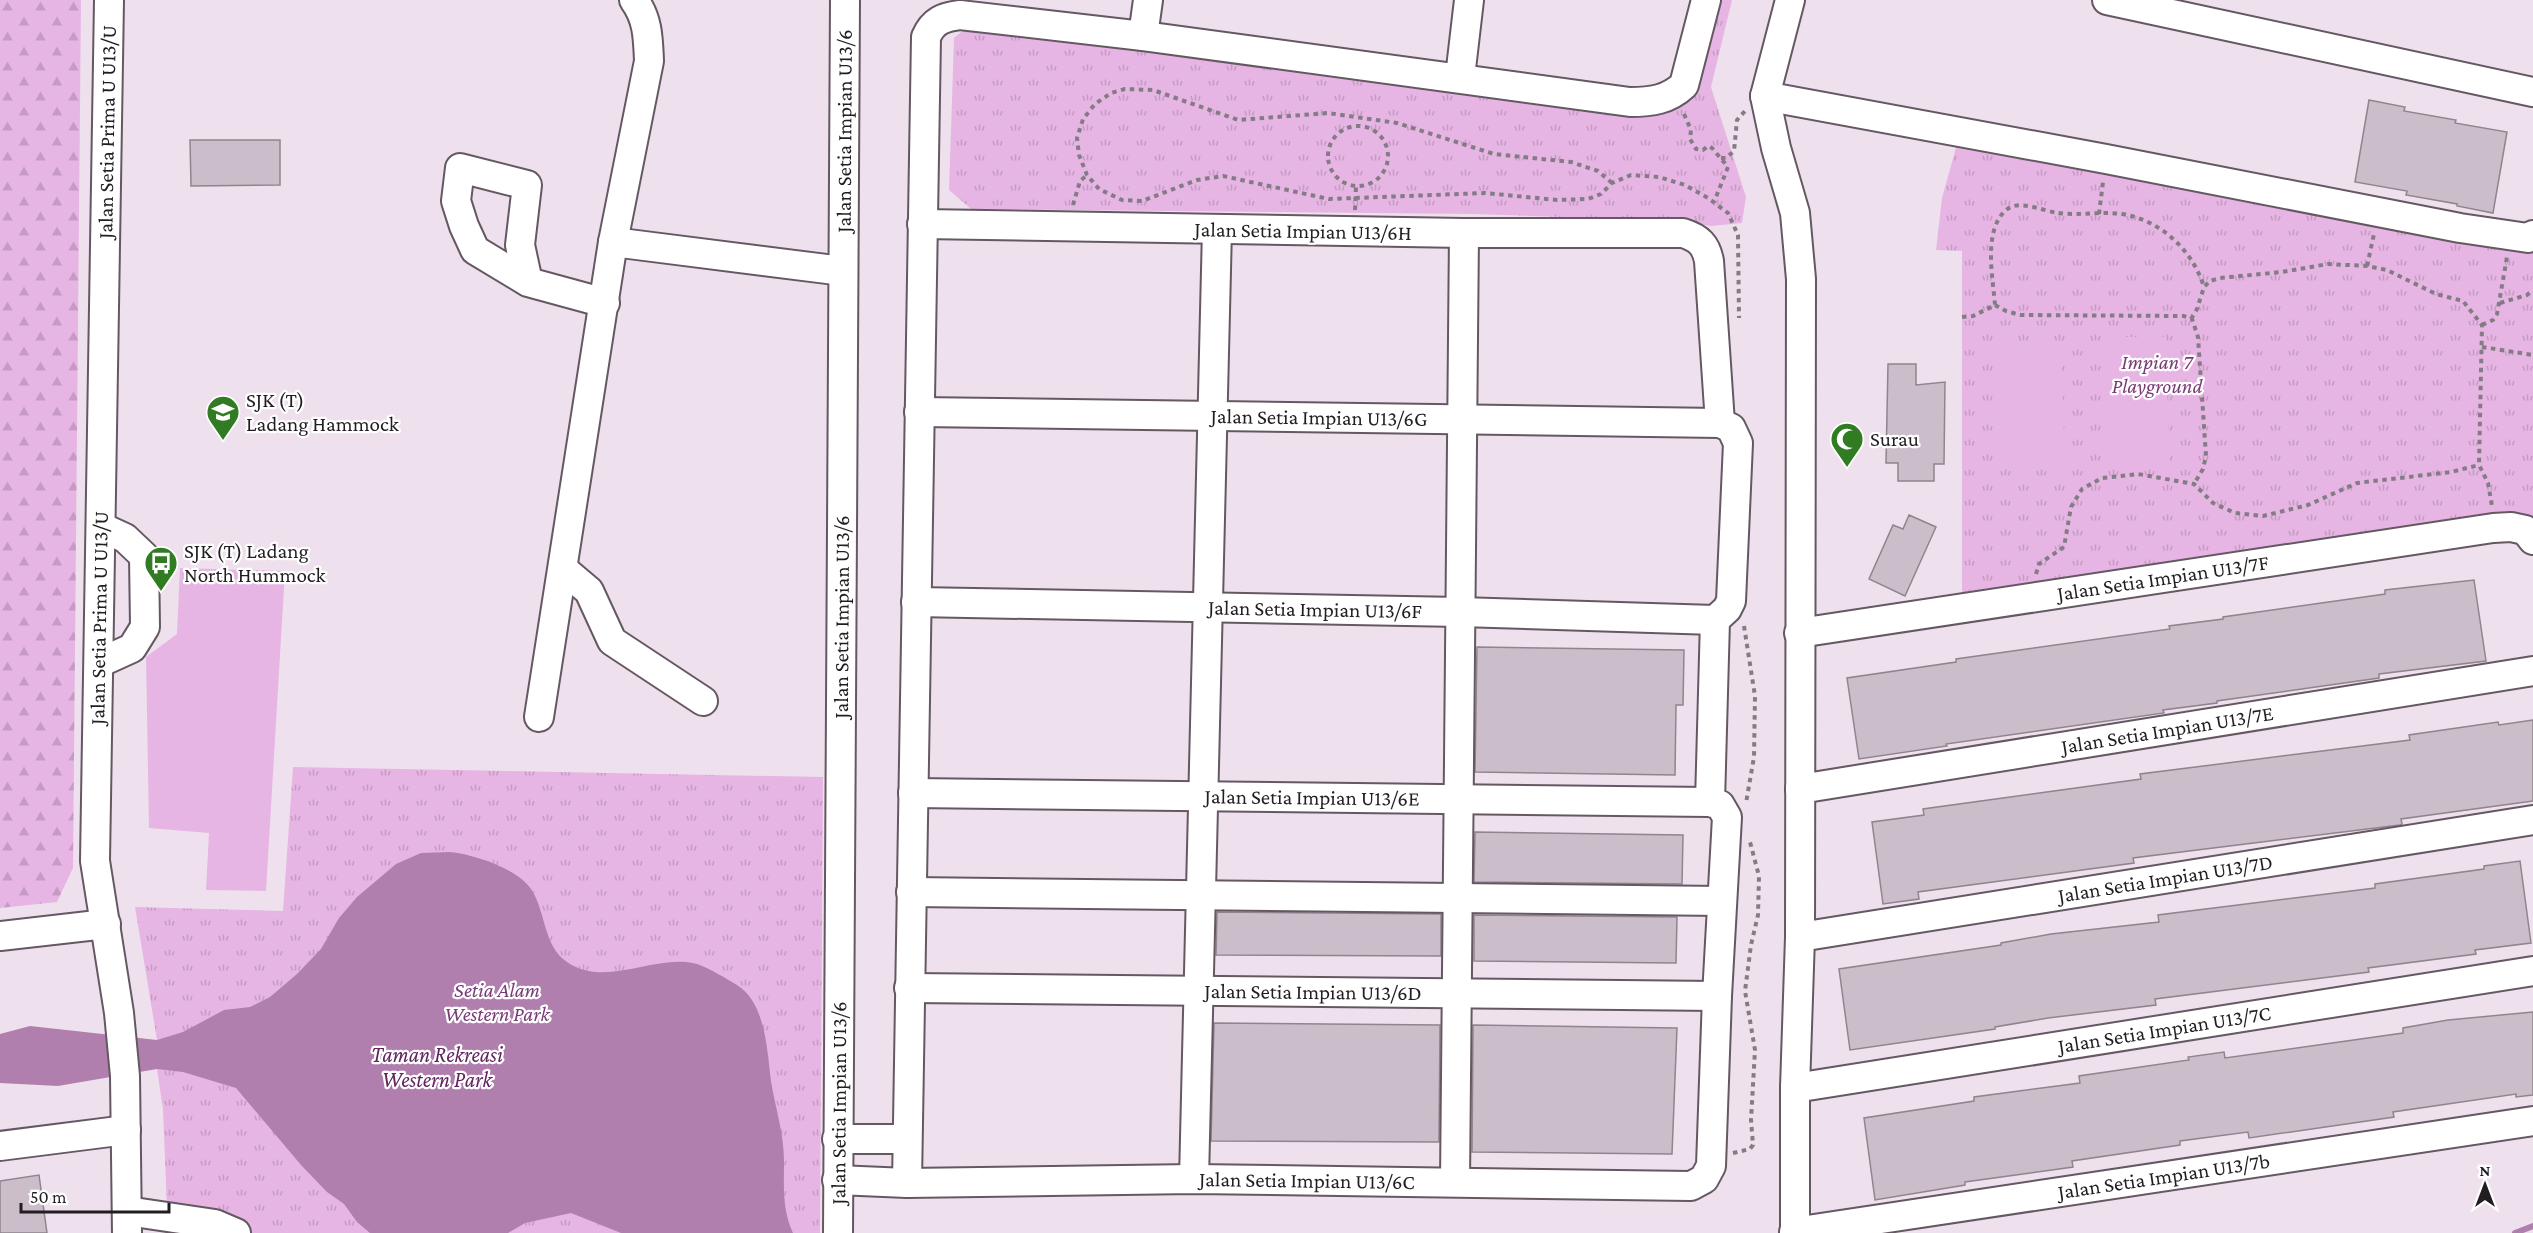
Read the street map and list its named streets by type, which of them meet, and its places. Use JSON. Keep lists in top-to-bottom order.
{
  "streets": {
    "street": [
      "Jalan Setia Impian U13/6",
      "Jalan Setia Prima U U13/U",
      "Jalan Setia Impian U13/6H",
      "Jalan Setia Impian U13/6G",
      "Jalan Setia Impian U13/7F",
      "Jalan Setia Impian U13/6F",
      "Jalan Setia Impian U13/7E",
      "Jalan Setia Impian U13/6E",
      "Jalan Setia Impian U13/7D",
      "Jalan Setia Impian U13/6D",
      "Jalan Setia Impian U13/7C",
      "Jalan Setia Impian U13/7b",
      "Jalan Setia Impian U13/6C"
    ]
  },
  "crossings": [
    ["Jalan Setia Impian U13/6", "Jalan Setia Impian U13/6C"],
    ["Jalan Setia Impian U13/6H", "Jalan Setia Impian U13/6G"]
  ],
  "water": ["Taman Rekreasi Western Park"],
  "parks": ["Impian 7 Playground", "Setia Alam Western Park"],
  "places": {
    "school or university": ["SJK (T) Ladang Hammock"],
    "mosque": ["Surau"],
    "bus stop": ["SJK (T) Ladang North Hummock"]
  },
  "scale_bar": "50 m",
  "north": "top"
}
